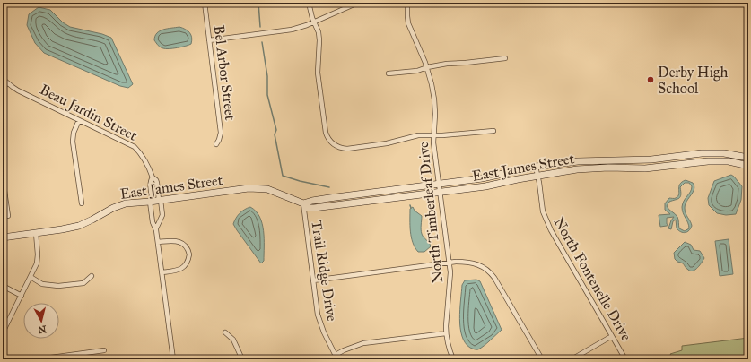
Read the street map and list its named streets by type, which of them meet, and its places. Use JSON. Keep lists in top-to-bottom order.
{
  "streets": {
    "street": [
      "Bel Arbor Street",
      "Beau Jardin Street",
      "East James Street",
      "North Timberleaf Drive",
      "Trail Ridge Drive",
      "North Fontenelle Drive"
    ]
  },
  "crossings": [
    ["Beau Jardin Street", "East James Street"],
    ["East James Street", "North Timberleaf Drive"],
    ["East James Street", "Trail Ridge Drive"],
    ["East James Street", "North Fontenelle Drive"]
  ],
  "places": ["Derby High School"],
  "north": "bottom"
}
